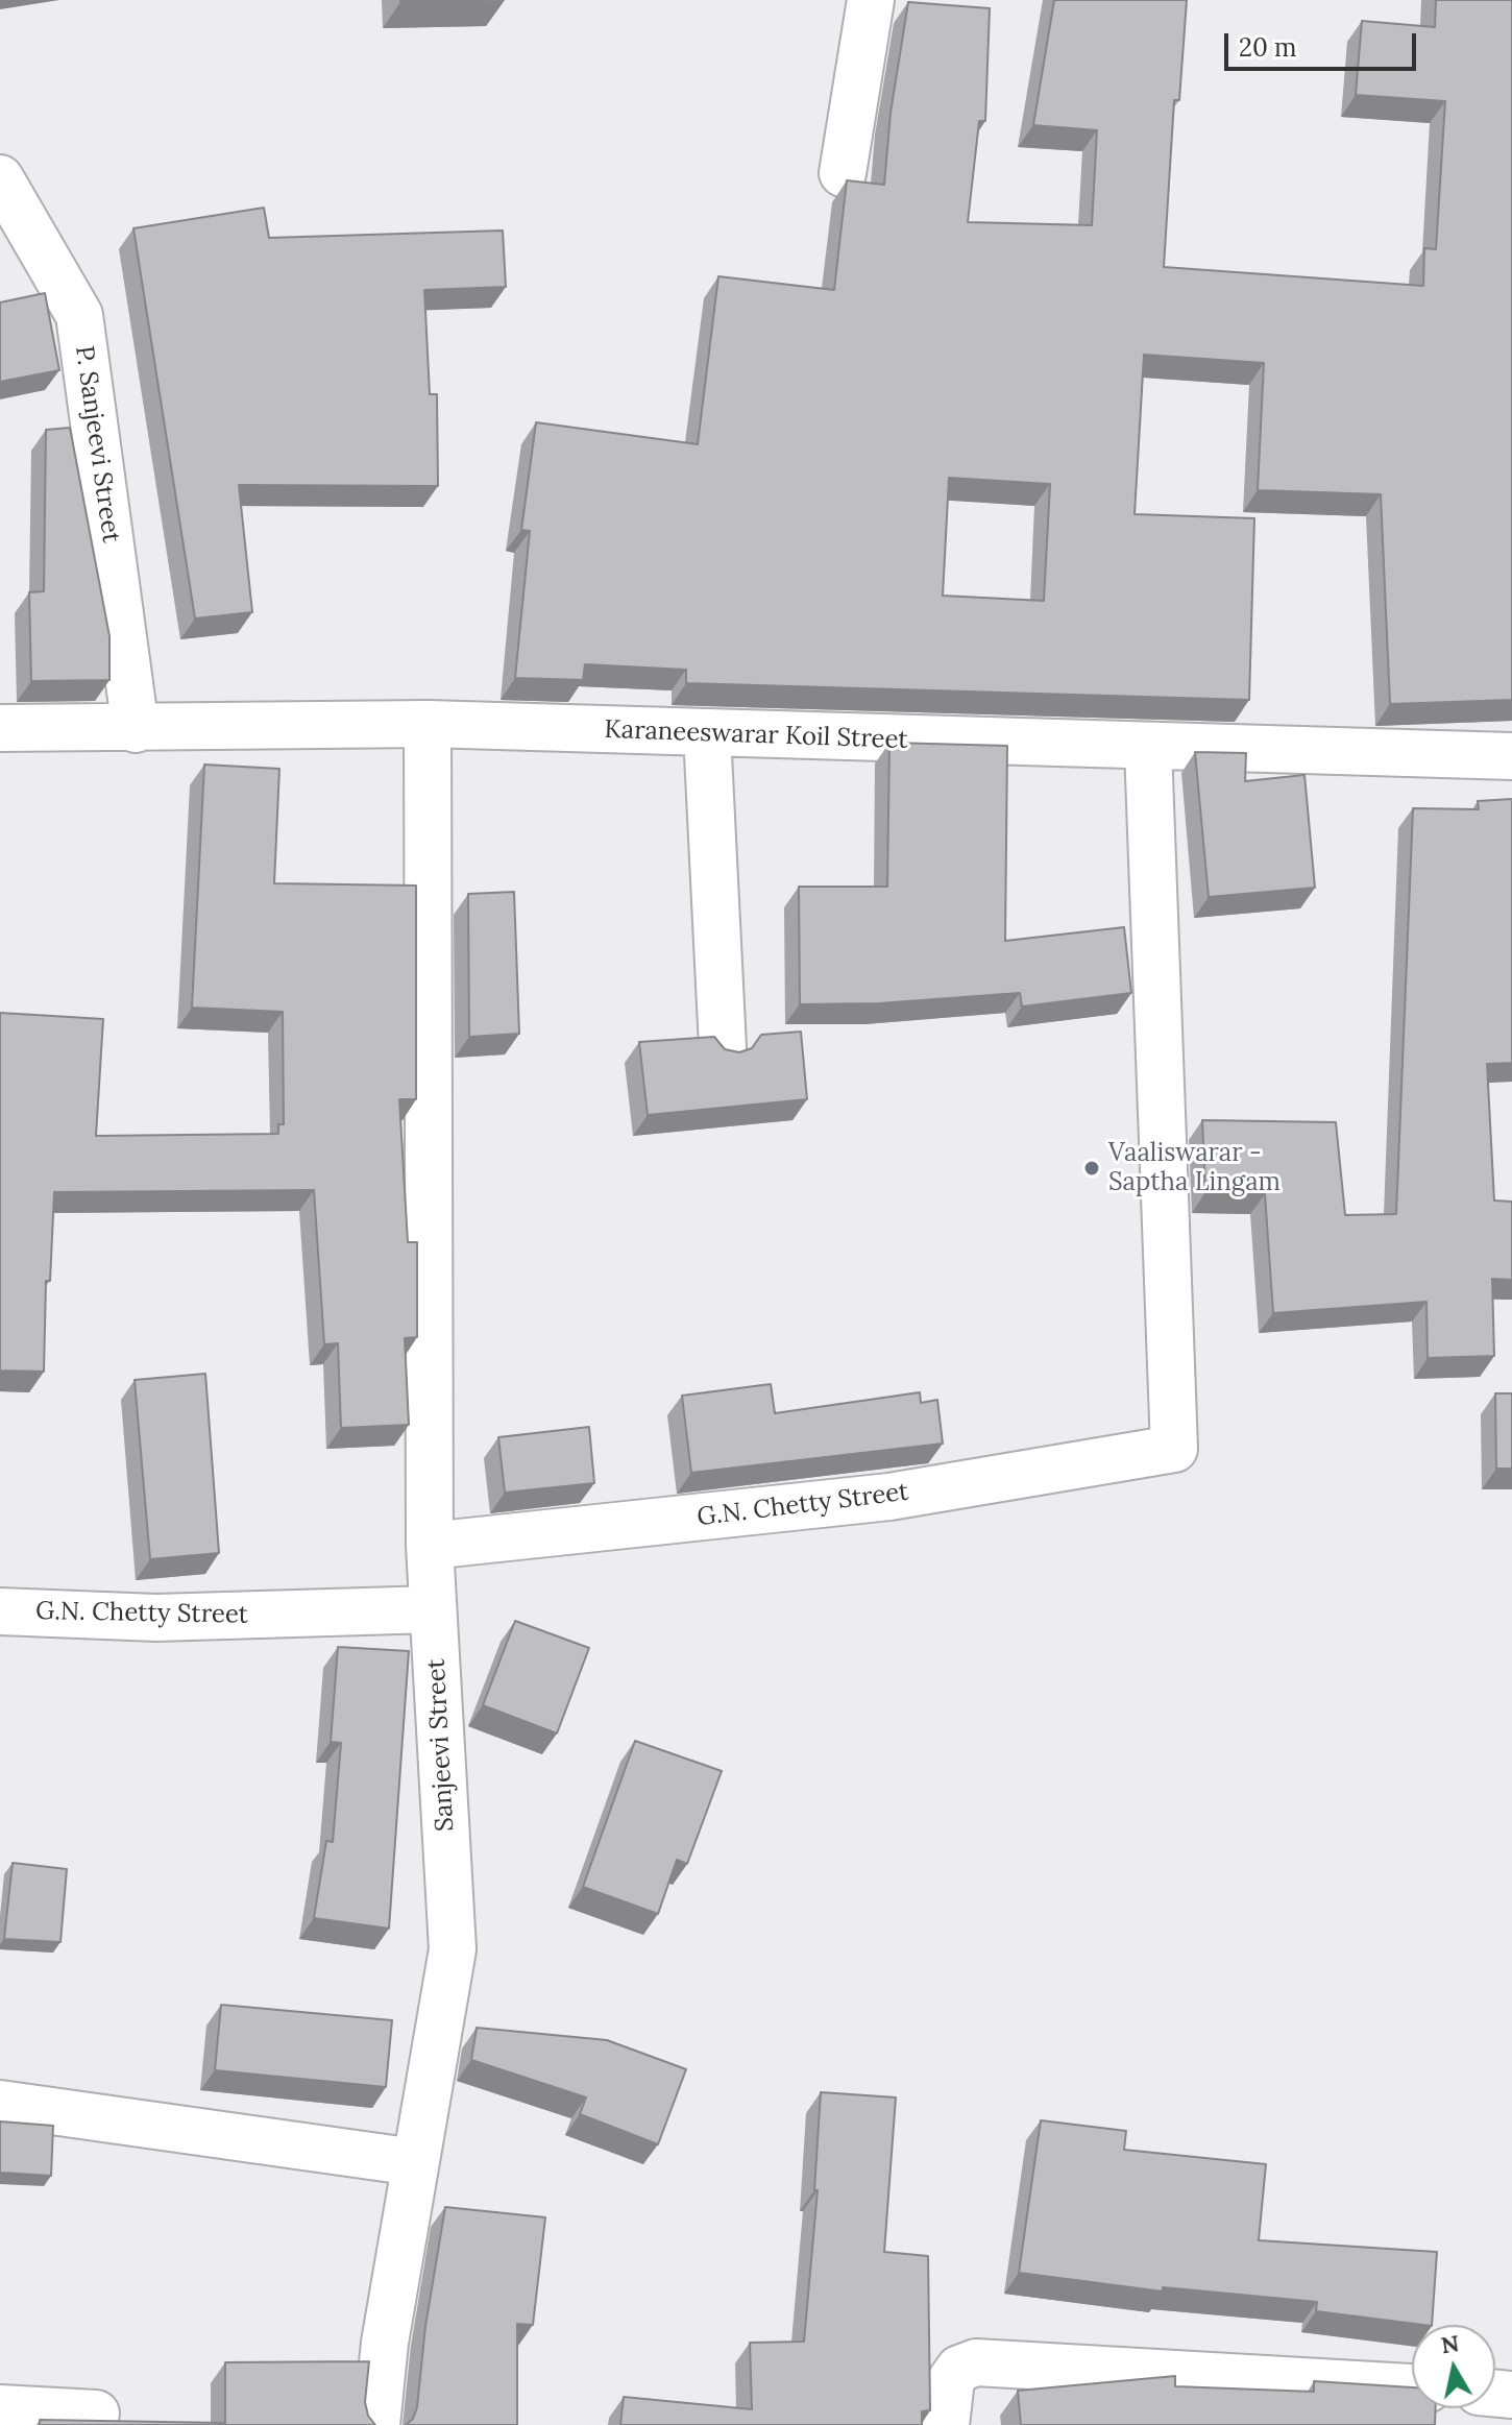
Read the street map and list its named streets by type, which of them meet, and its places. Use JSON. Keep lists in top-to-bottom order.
{
  "streets": {
    "street": [
      "P. Sanjeevi Street",
      "Karaneeswarar Koil Street",
      "G.N. Chetty Street",
      "Sanjeevi Street"
    ]
  },
  "crossings": [
    ["P. Sanjeevi Street", "Karaneeswarar Koil Street"],
    ["Karaneeswarar Koil Street", "G.N. Chetty Street"],
    ["Karaneeswarar Koil Street", "Sanjeevi Street"],
    ["G.N. Chetty Street", "Sanjeevi Street"]
  ],
  "places": ["Vaaliswarar - Saptha Lingam"],
  "scale_bar": "20 m",
  "north": "top"
}
